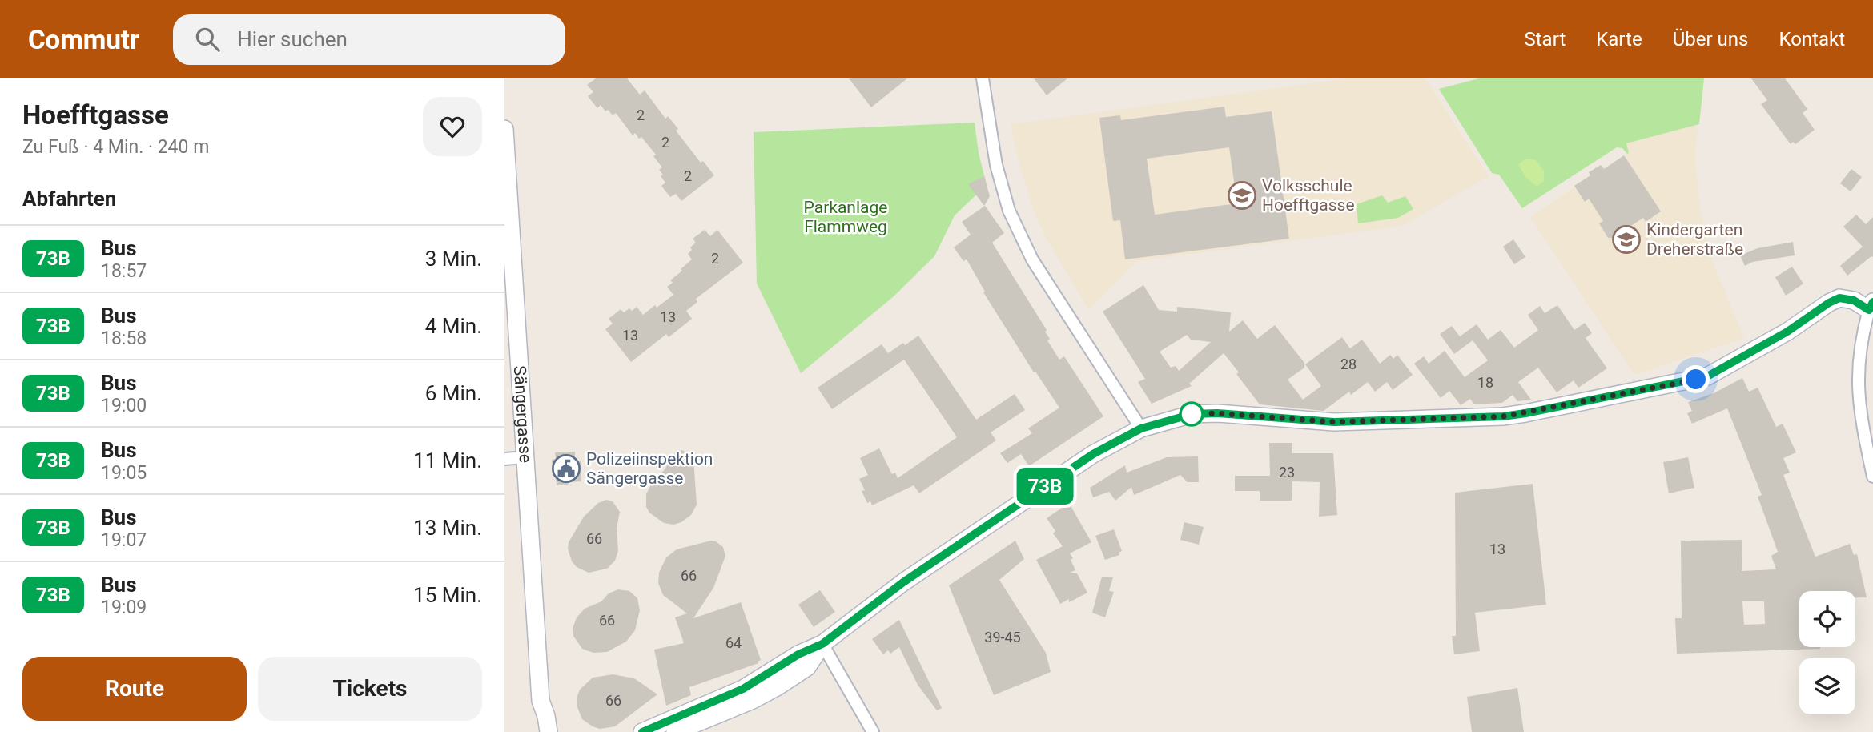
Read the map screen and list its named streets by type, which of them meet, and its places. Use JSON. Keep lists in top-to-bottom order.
{
  "streets": {
    "street": ["Sängergasse"]
  },
  "parks": ["Parkanlage Flammweg"],
  "places": {
    "school or university": ["Volksschule Hoefftgasse", "Kindergarten Dreherstraße"],
    "public building": ["Polizeiinspektion Sängergasse"]
  },
  "lines": ["bus line 73B"],
  "house_numbers": [
    "2",
    "2",
    "2",
    "2",
    "13",
    "13",
    "28",
    "18",
    "23",
    "66",
    "13",
    "66",
    "66",
    "39-45",
    "64",
    "66"
  ],
  "page": {
    "header": "Commutr",
    "search": "Hier suchen",
    "nav": [
      "Start",
      "Karte",
      "Über uns",
      "Kontakt"
    ],
    "heading": [
      ["Hoefftgasse", "Zu Fuß · 4 Min. · 240 m"],
      "Abfahrten"
    ],
    "on_map": "73B",
    "list": [
      {
        "mark": "73B",
        "name": "Bus",
        "note": "18:57",
        "value": "3 Min."
      },
      {
        "mark": "73B",
        "name": "Bus",
        "note": "18:58",
        "value": "4 Min."
      },
      {
        "mark": "73B",
        "name": "Bus",
        "note": "19:00",
        "value": "6 Min."
      },
      {
        "mark": "73B",
        "name": "Bus",
        "note": "19:05",
        "value": "11 Min."
      },
      {
        "mark": "73B",
        "name": "Bus",
        "note": "19:07",
        "value": "13 Min."
      },
      {
        "mark": "73B",
        "name": "Bus",
        "note": "19:09",
        "value": "15 Min."
      }
    ],
    "buttons": ["Route", "Tickets"]
  }
}
